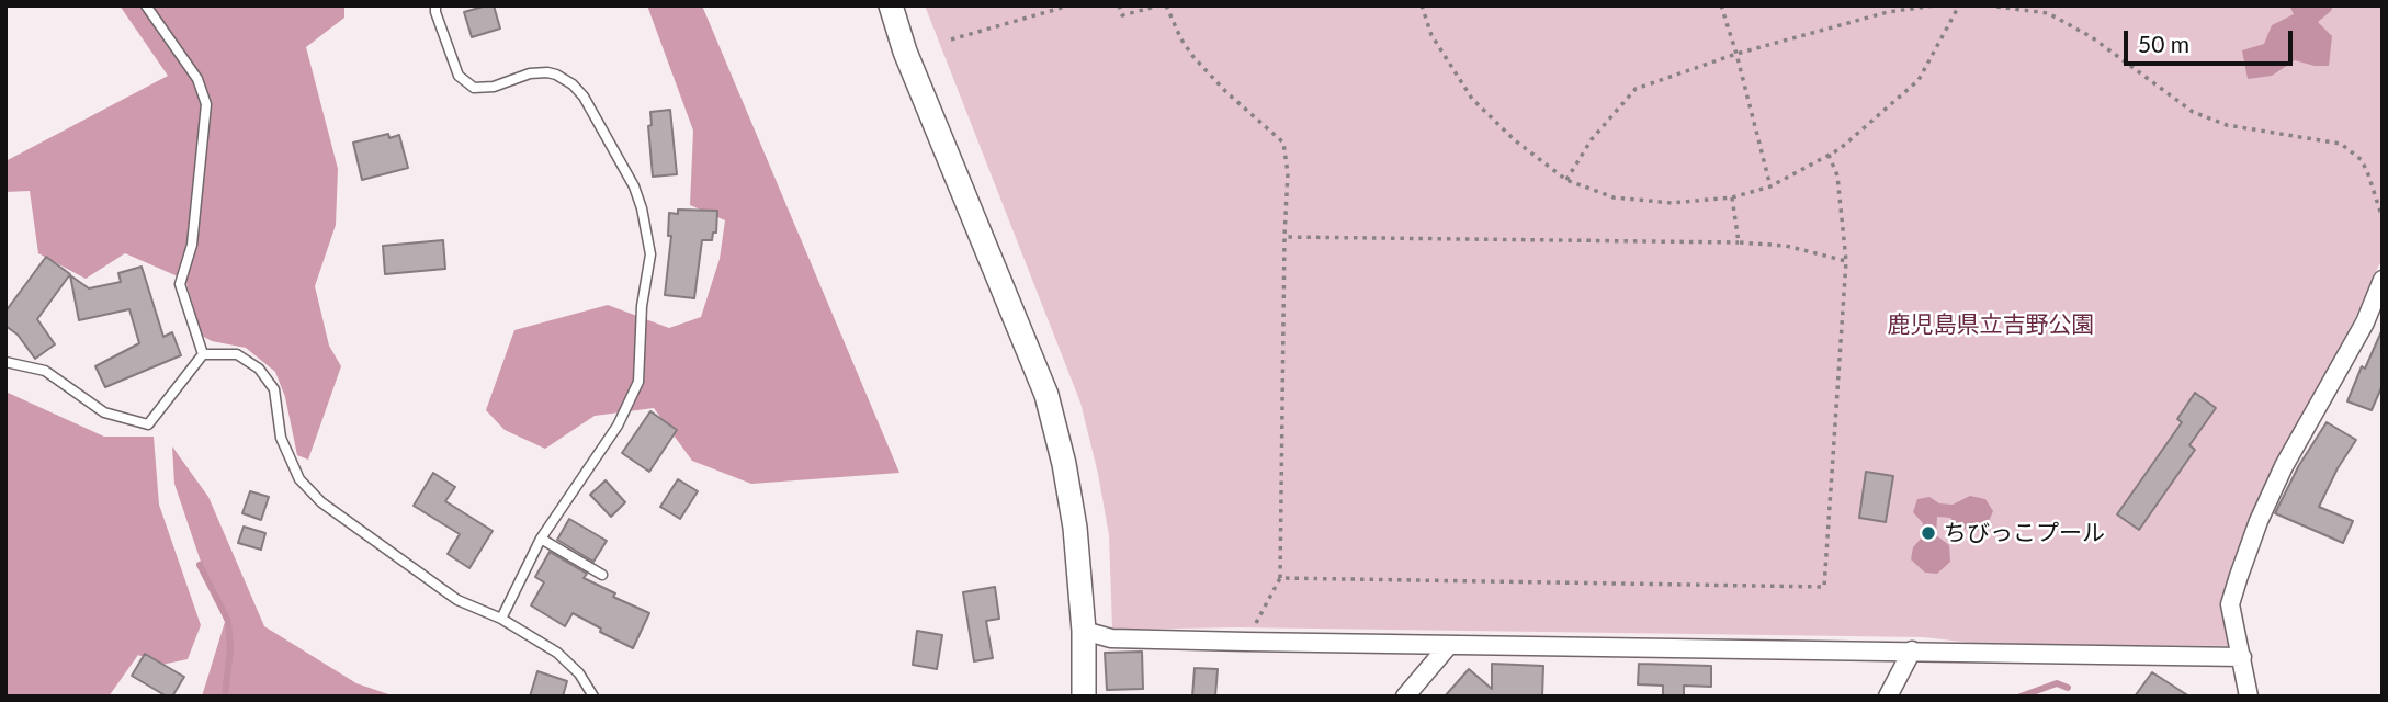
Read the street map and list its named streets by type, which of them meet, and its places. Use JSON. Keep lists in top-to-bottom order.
{
  "parks": ["鹿児島県立吉野公園"],
  "places": ["ちびっこプール"],
  "scale_bar": "50 m"
}
